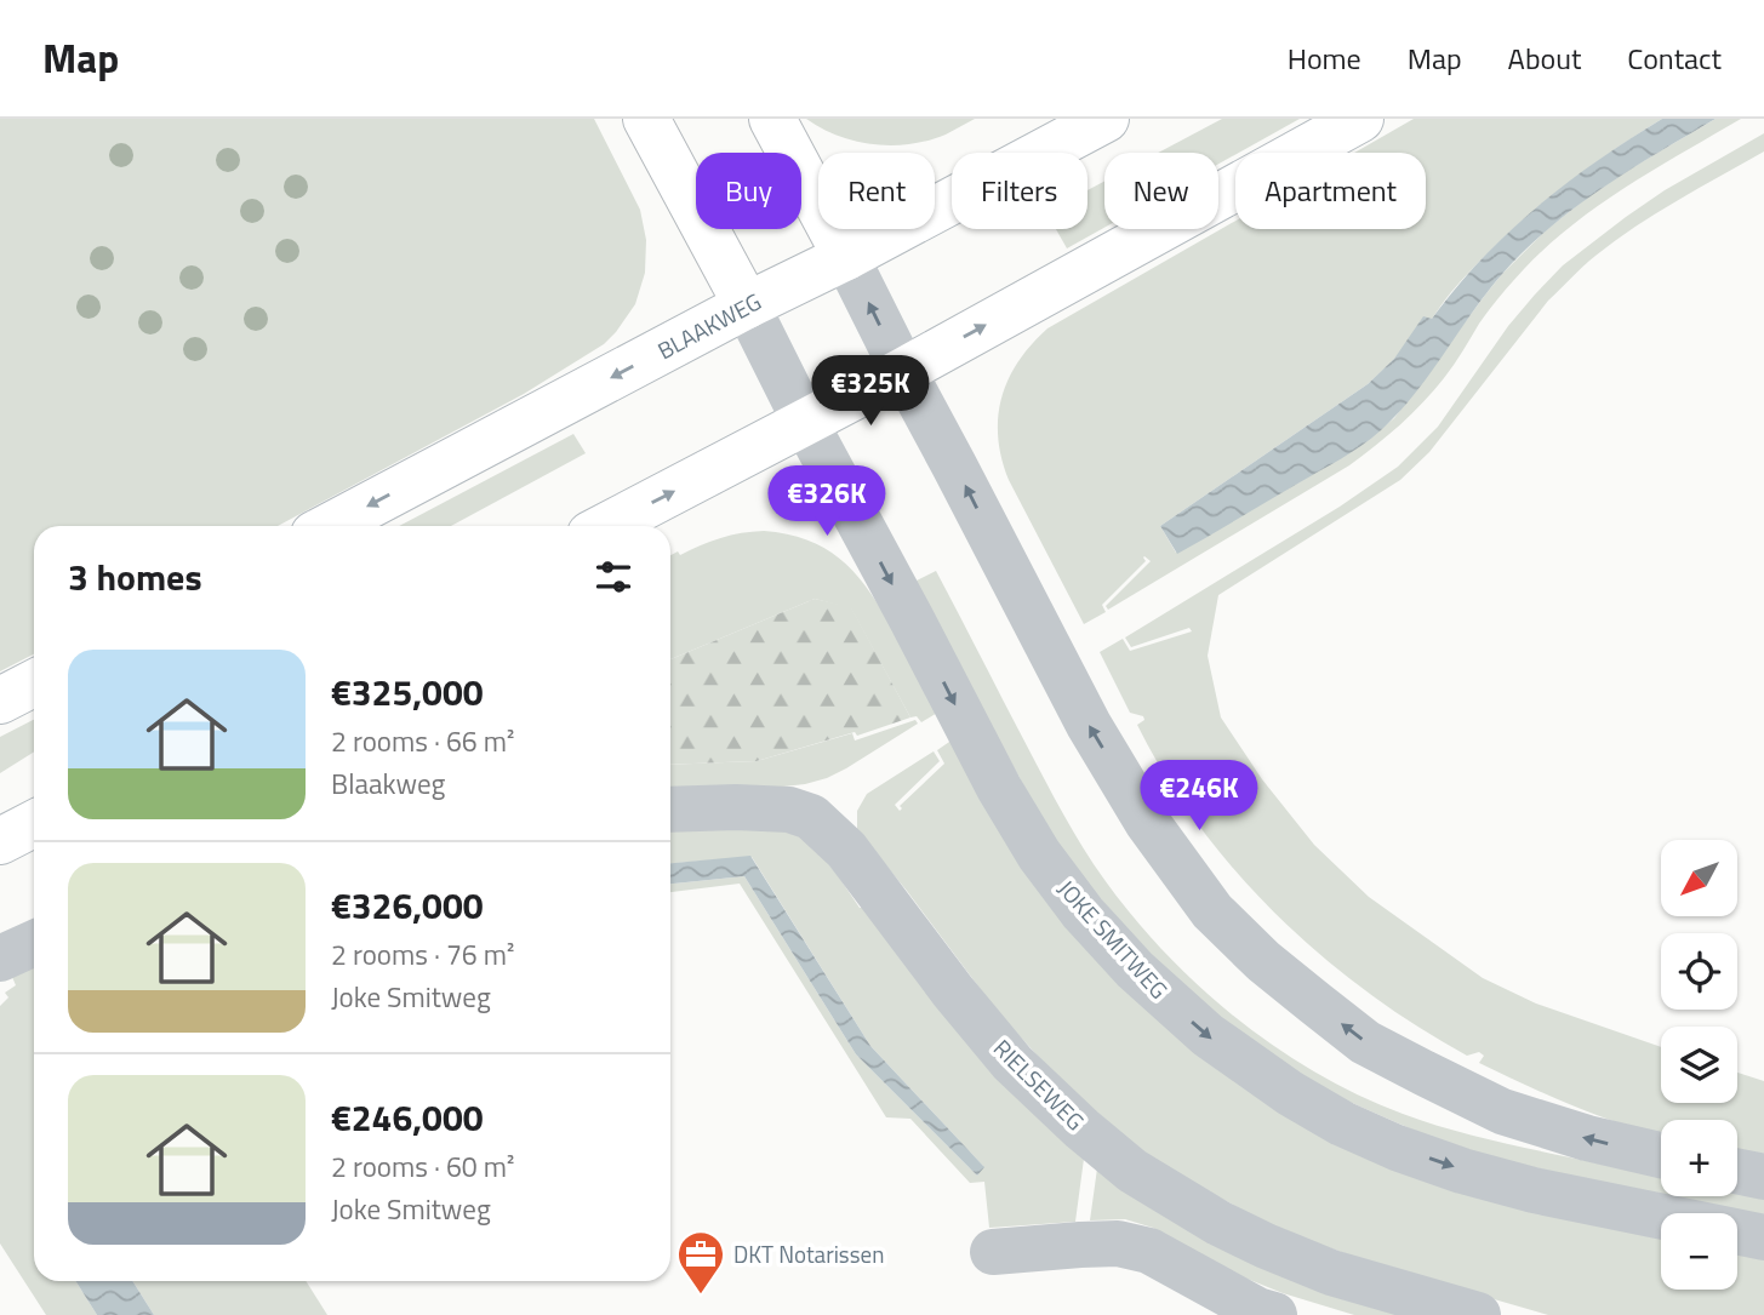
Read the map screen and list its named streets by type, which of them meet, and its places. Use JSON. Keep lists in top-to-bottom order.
{
  "streets": {
    "main road": ["BLAAKWEG"],
    "street": ["JOKE SMITWEG", "RIELSEWEG"]
  },
  "crossings": [
    ["BLAAKWEG", "JOKE SMITWEG"]
  ],
  "places": {
    "office": ["DKT Notarissen"]
  },
  "north": "bottom left",
  "page": {
    "header": "Map",
    "nav": [
      "Home",
      "Map",
      "About",
      "Contact"
    ],
    "chip": [
      "Buy",
      "Rent",
      "Filters",
      "New",
      "Apartment"
    ],
    "price": ["€325K", "€326K", "€246K"],
    "heading": "3 homes",
    "list": [
      {
        "name": "€325,000",
        "note": "2 rooms · 66 m² · Blaakweg"
      },
      {
        "name": "€326,000",
        "note": "2 rooms · 76 m² · Joke Smitweg"
      },
      {
        "name": "€246,000",
        "note": "2 rooms · 60 m² · Joke Smitweg"
      }
    ],
    "map_buttons": ["+", "−"]
  }
}
